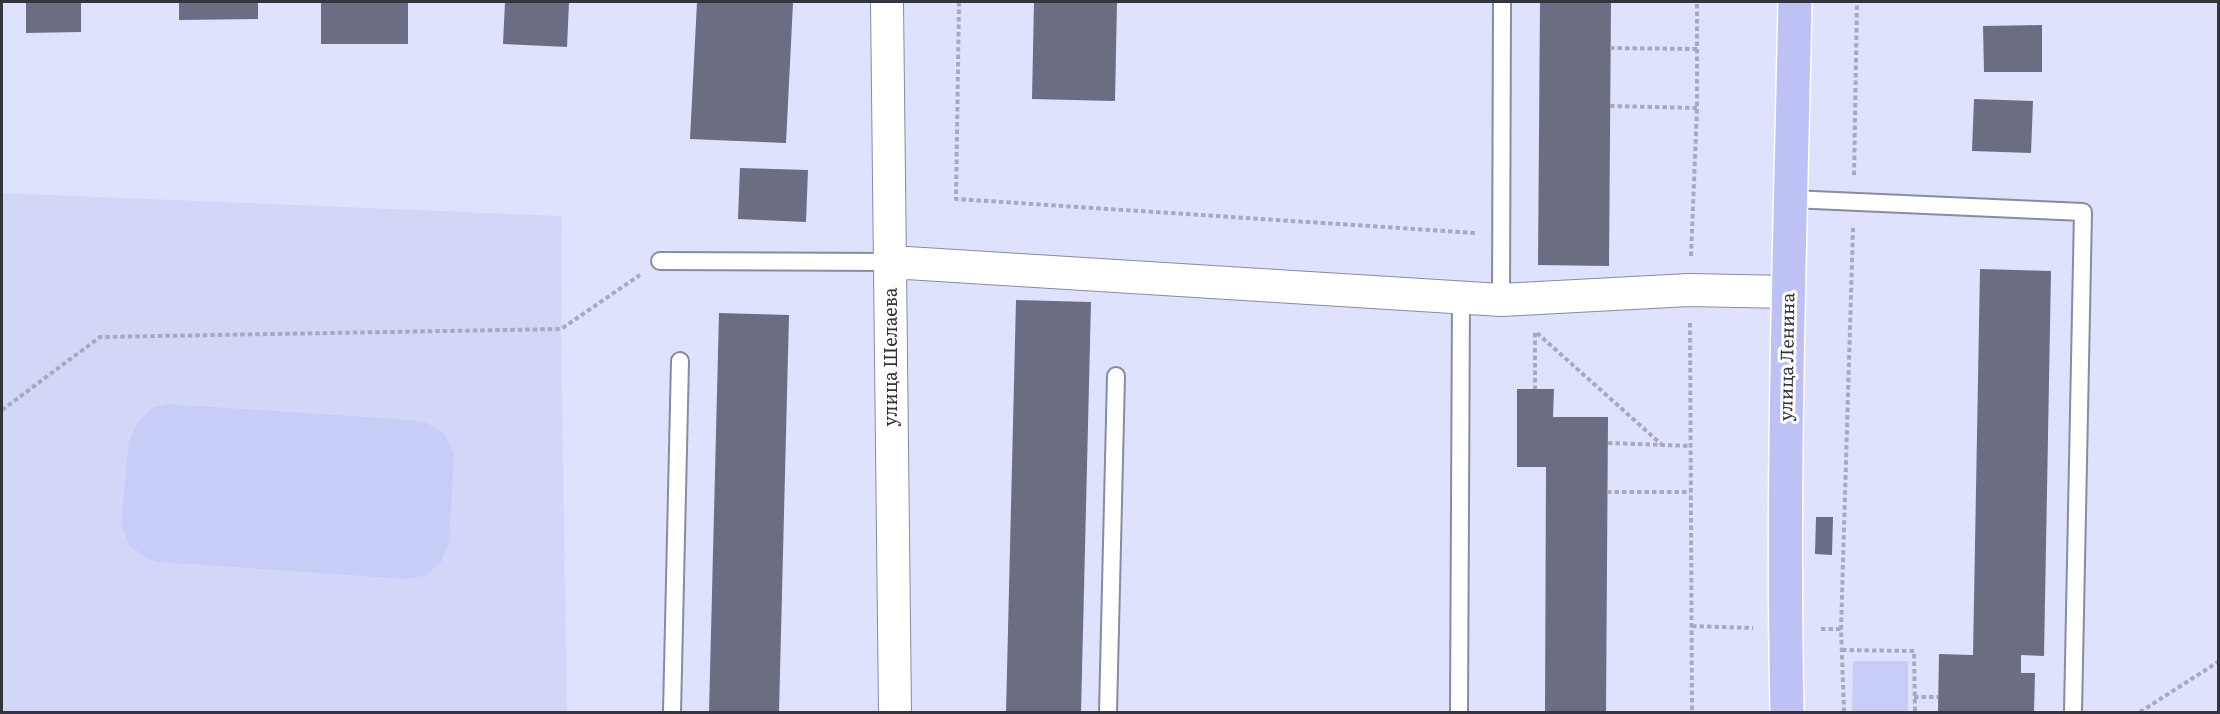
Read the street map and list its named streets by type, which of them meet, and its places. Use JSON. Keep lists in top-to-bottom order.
{
  "streets": {
    "main road": ["улица Ленина"],
    "street": ["улица Шелаева"]
  }
}
